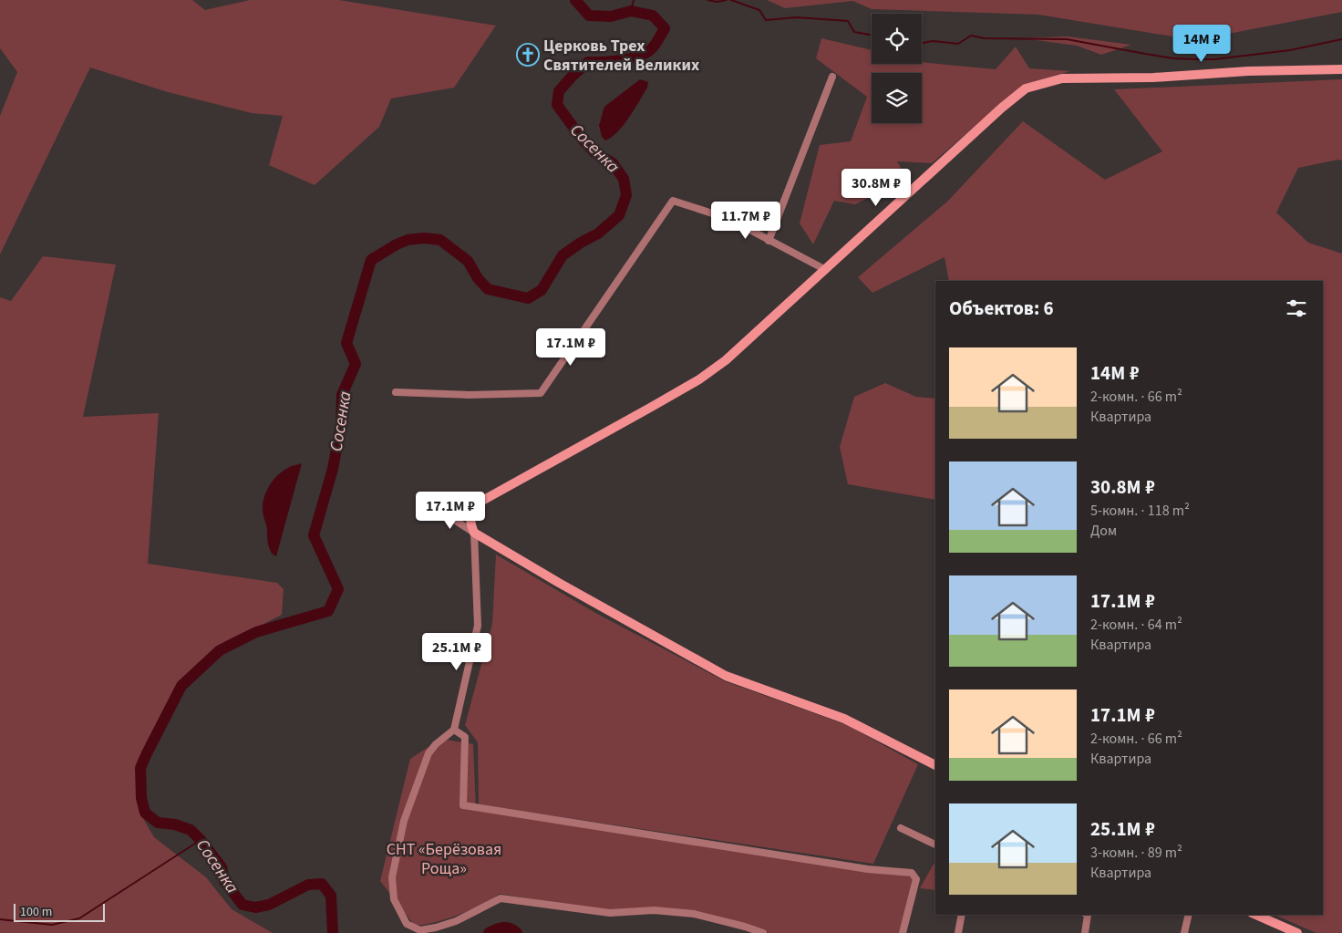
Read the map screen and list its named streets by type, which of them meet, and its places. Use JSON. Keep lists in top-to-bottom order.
{
  "water": ["Сосенка"],
  "parks": ["СНТ «Берёзовая Роща»"],
  "places": {
    "church": ["Церковь Трех Святителей Великих"]
  },
  "scale_bar": "100 m",
  "page": {
    "price": [
      "14M ₽",
      "30.8M ₽",
      "11.7M ₽",
      "17.1M ₽",
      "17.1M ₽",
      "25.1M ₽"
    ],
    "heading": "Объектов: 6",
    "list": [
      {
        "name": "14M ₽",
        "note": "2-комн. · 66 m² · Квартира"
      },
      {
        "name": "30.8M ₽",
        "note": "5-комн. · 118 m² · Дом"
      },
      {
        "name": "17.1M ₽",
        "note": "2-комн. · 64 m² · Квартира"
      },
      {
        "name": "17.1M ₽",
        "note": "2-комн. · 66 m² · Квартира"
      },
      {
        "name": "25.1M ₽",
        "note": "3-комн. · 89 m² · Квартира"
      }
    ],
    "scale": "100 m"
  }
}
